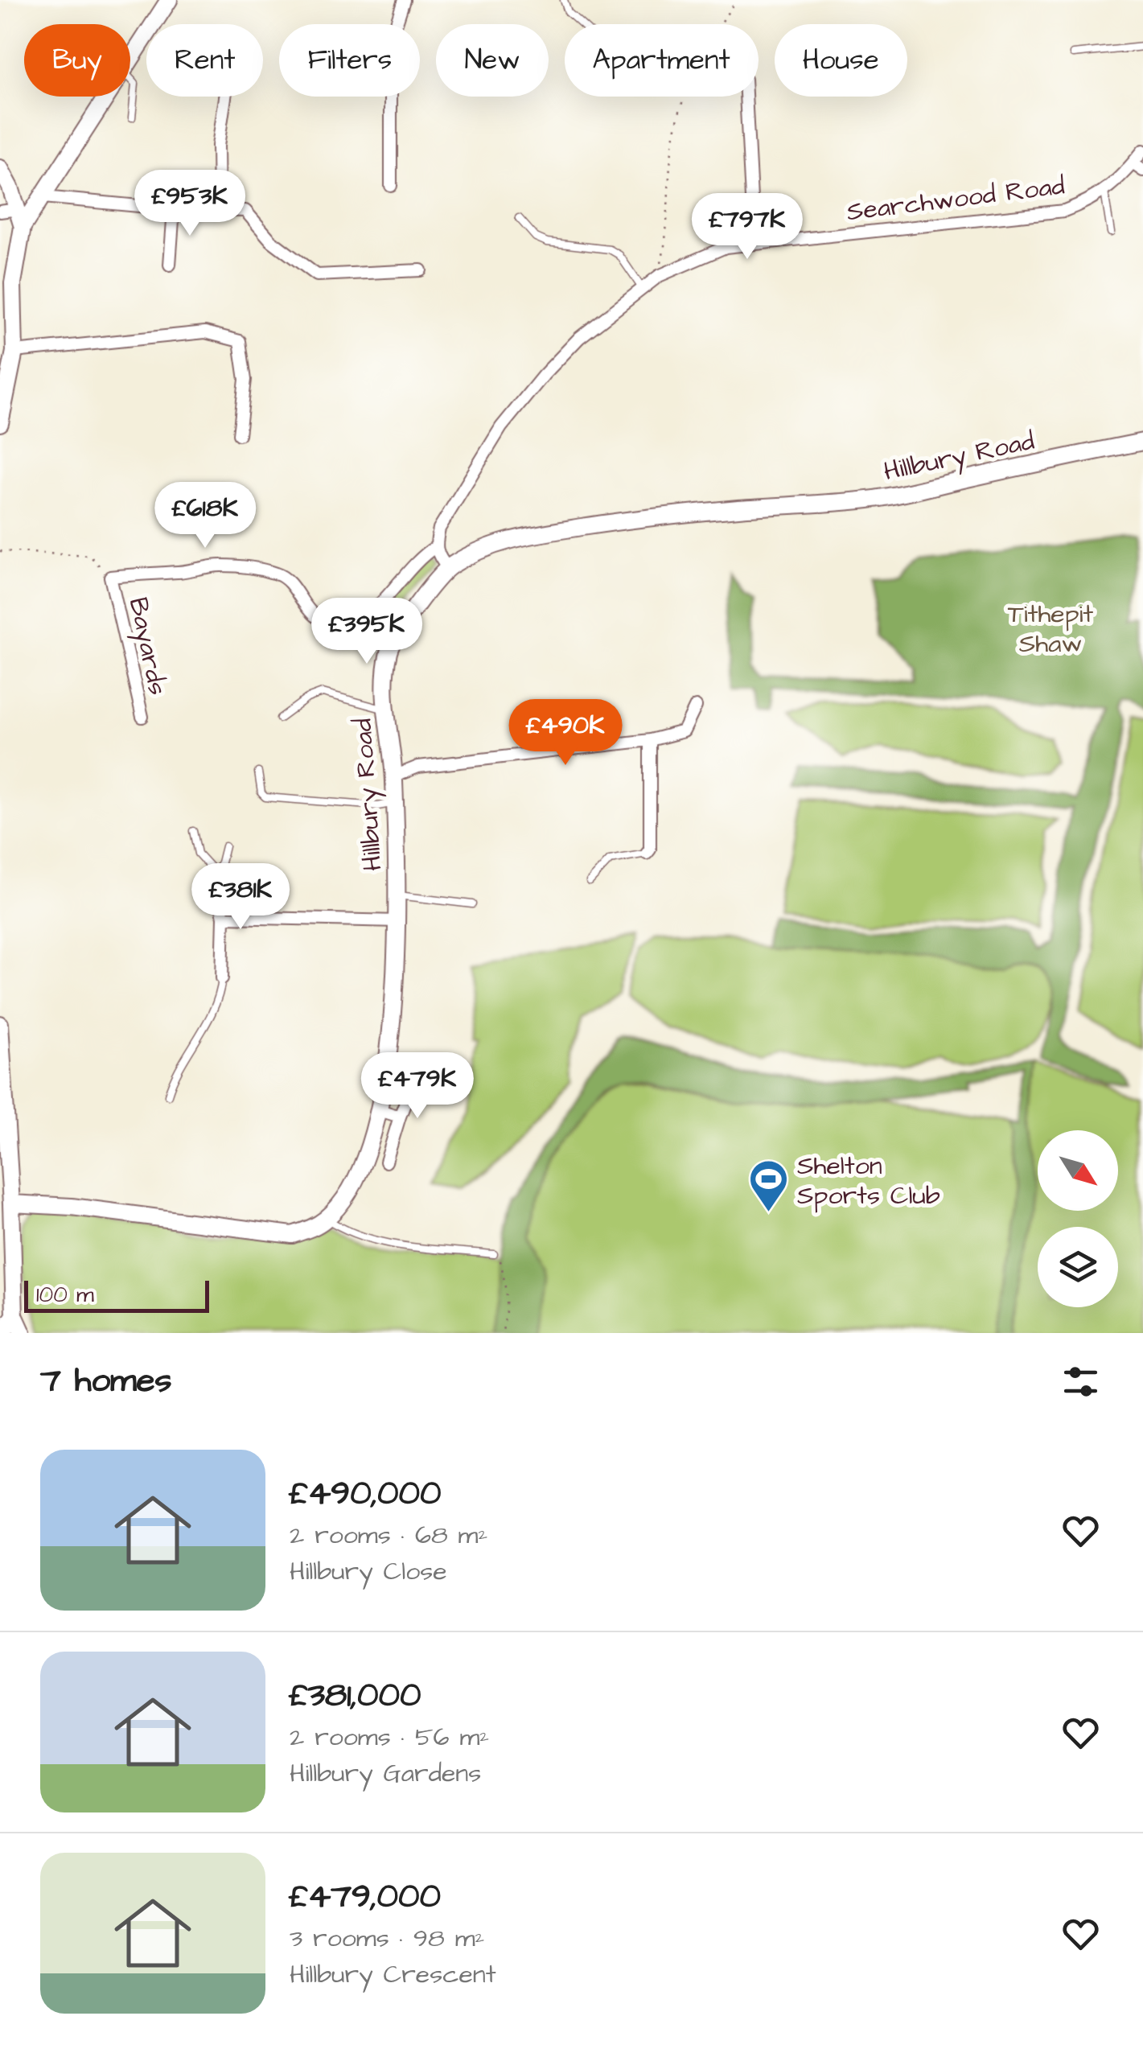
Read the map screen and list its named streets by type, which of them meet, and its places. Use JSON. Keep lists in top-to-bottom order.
{
  "streets": {
    "main road": ["Hillbury Road"],
    "street": ["Searchwood Road", "Bayards"]
  },
  "crossings": [
    ["Searchwood Road", "Bayards"]
  ],
  "parks": ["Tithepit Shaw"],
  "places": {
    "sports": ["Shelton Sports Club"]
  },
  "scale_bar": "100 m",
  "north": "bottom right",
  "page": {
    "chip": [
      "Buy",
      "Rent",
      "Filters",
      "New",
      "Apartment",
      "House"
    ],
    "price": [
      "£953K",
      "£797K",
      "£618K",
      "£395K",
      "£490K",
      "£381K",
      "£479K"
    ],
    "scale": "100 m",
    "heading": "7 homes",
    "list": [
      {
        "name": "£490,000",
        "note": "2 rooms · 68 m² · Hillbury Close"
      },
      {
        "name": "£381,000",
        "note": "2 rooms · 56 m² · Hillbury Gardens"
      },
      {
        "name": "£479,000",
        "note": "3 rooms · 98 m² · Hillbury Crescent"
      }
    ]
  }
}
